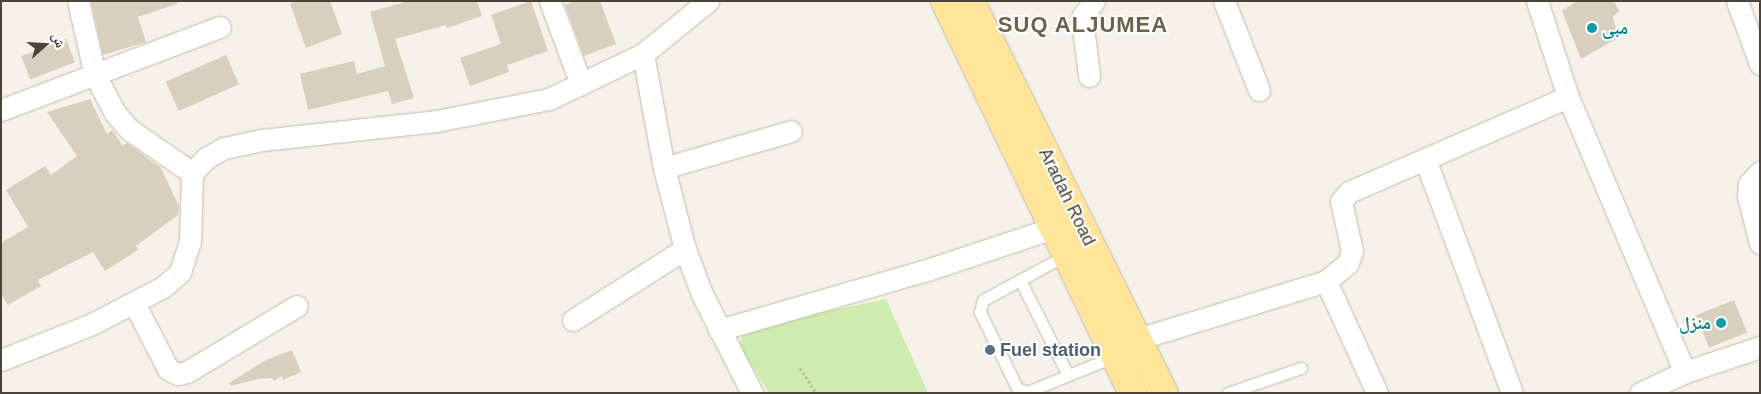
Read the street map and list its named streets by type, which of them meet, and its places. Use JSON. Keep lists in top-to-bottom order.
{
  "streets": {
    "main road": ["Aradah Road"]
  },
  "districts": ["SUQ ALJUMEA"],
  "places": ["مبى", "منزل", "Fuel station"],
  "north": "right"
}
